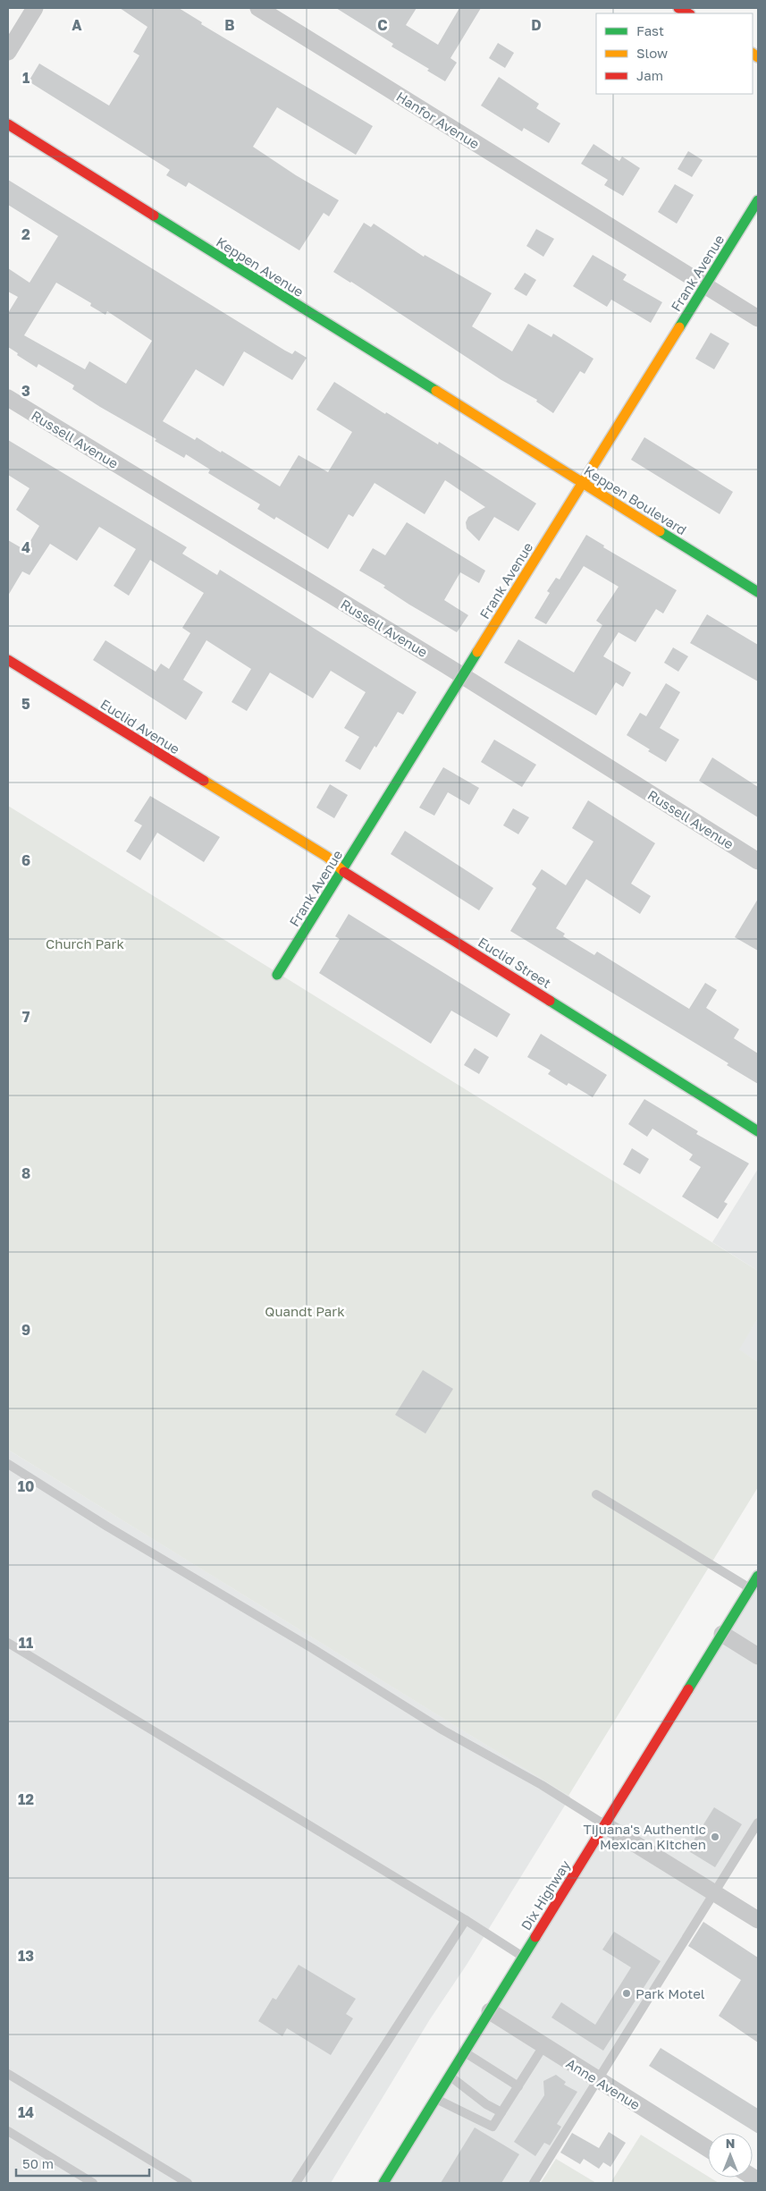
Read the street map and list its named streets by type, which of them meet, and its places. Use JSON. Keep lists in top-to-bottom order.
{
  "streets": {
    "street": [
      "Hanfor Avenue",
      "Keppen Avenue",
      "Frank Avenue",
      "Russell Avenue",
      "Keppen Boulevard",
      "Euclid Avenue",
      "Euclid Street",
      "Dix Highway",
      "Anne Avenue"
    ]
  },
  "crossings": [
    ["Hanfor Avenue", "Frank Avenue"],
    ["Keppen Avenue", "Keppen Boulevard"],
    ["Frank Avenue", "Russell Avenue"],
    ["Frank Avenue", "Keppen Boulevard"],
    ["Frank Avenue", "Euclid Street"],
    ["Euclid Avenue", "Euclid Street"],
    ["Dix Highway", "Anne Avenue"]
  ],
  "parks": ["Church Park", "Quandt Park"],
  "places": ["Tijuana's Authentic Mexican Kitchen", "Park Motel"],
  "legend": ["Fast", "Slow", "Jam"],
  "scale_bar": "50 m",
  "north": "top",
  "grid": {
    "columns": [
      "A",
      "B",
      "C",
      "D"
    ],
    "rows": [
      "1",
      "2",
      "3",
      "4",
      "5",
      "6",
      "7",
      "8",
      "9",
      "10",
      "11",
      "12",
      "13",
      "14"
    ]
  }
}
